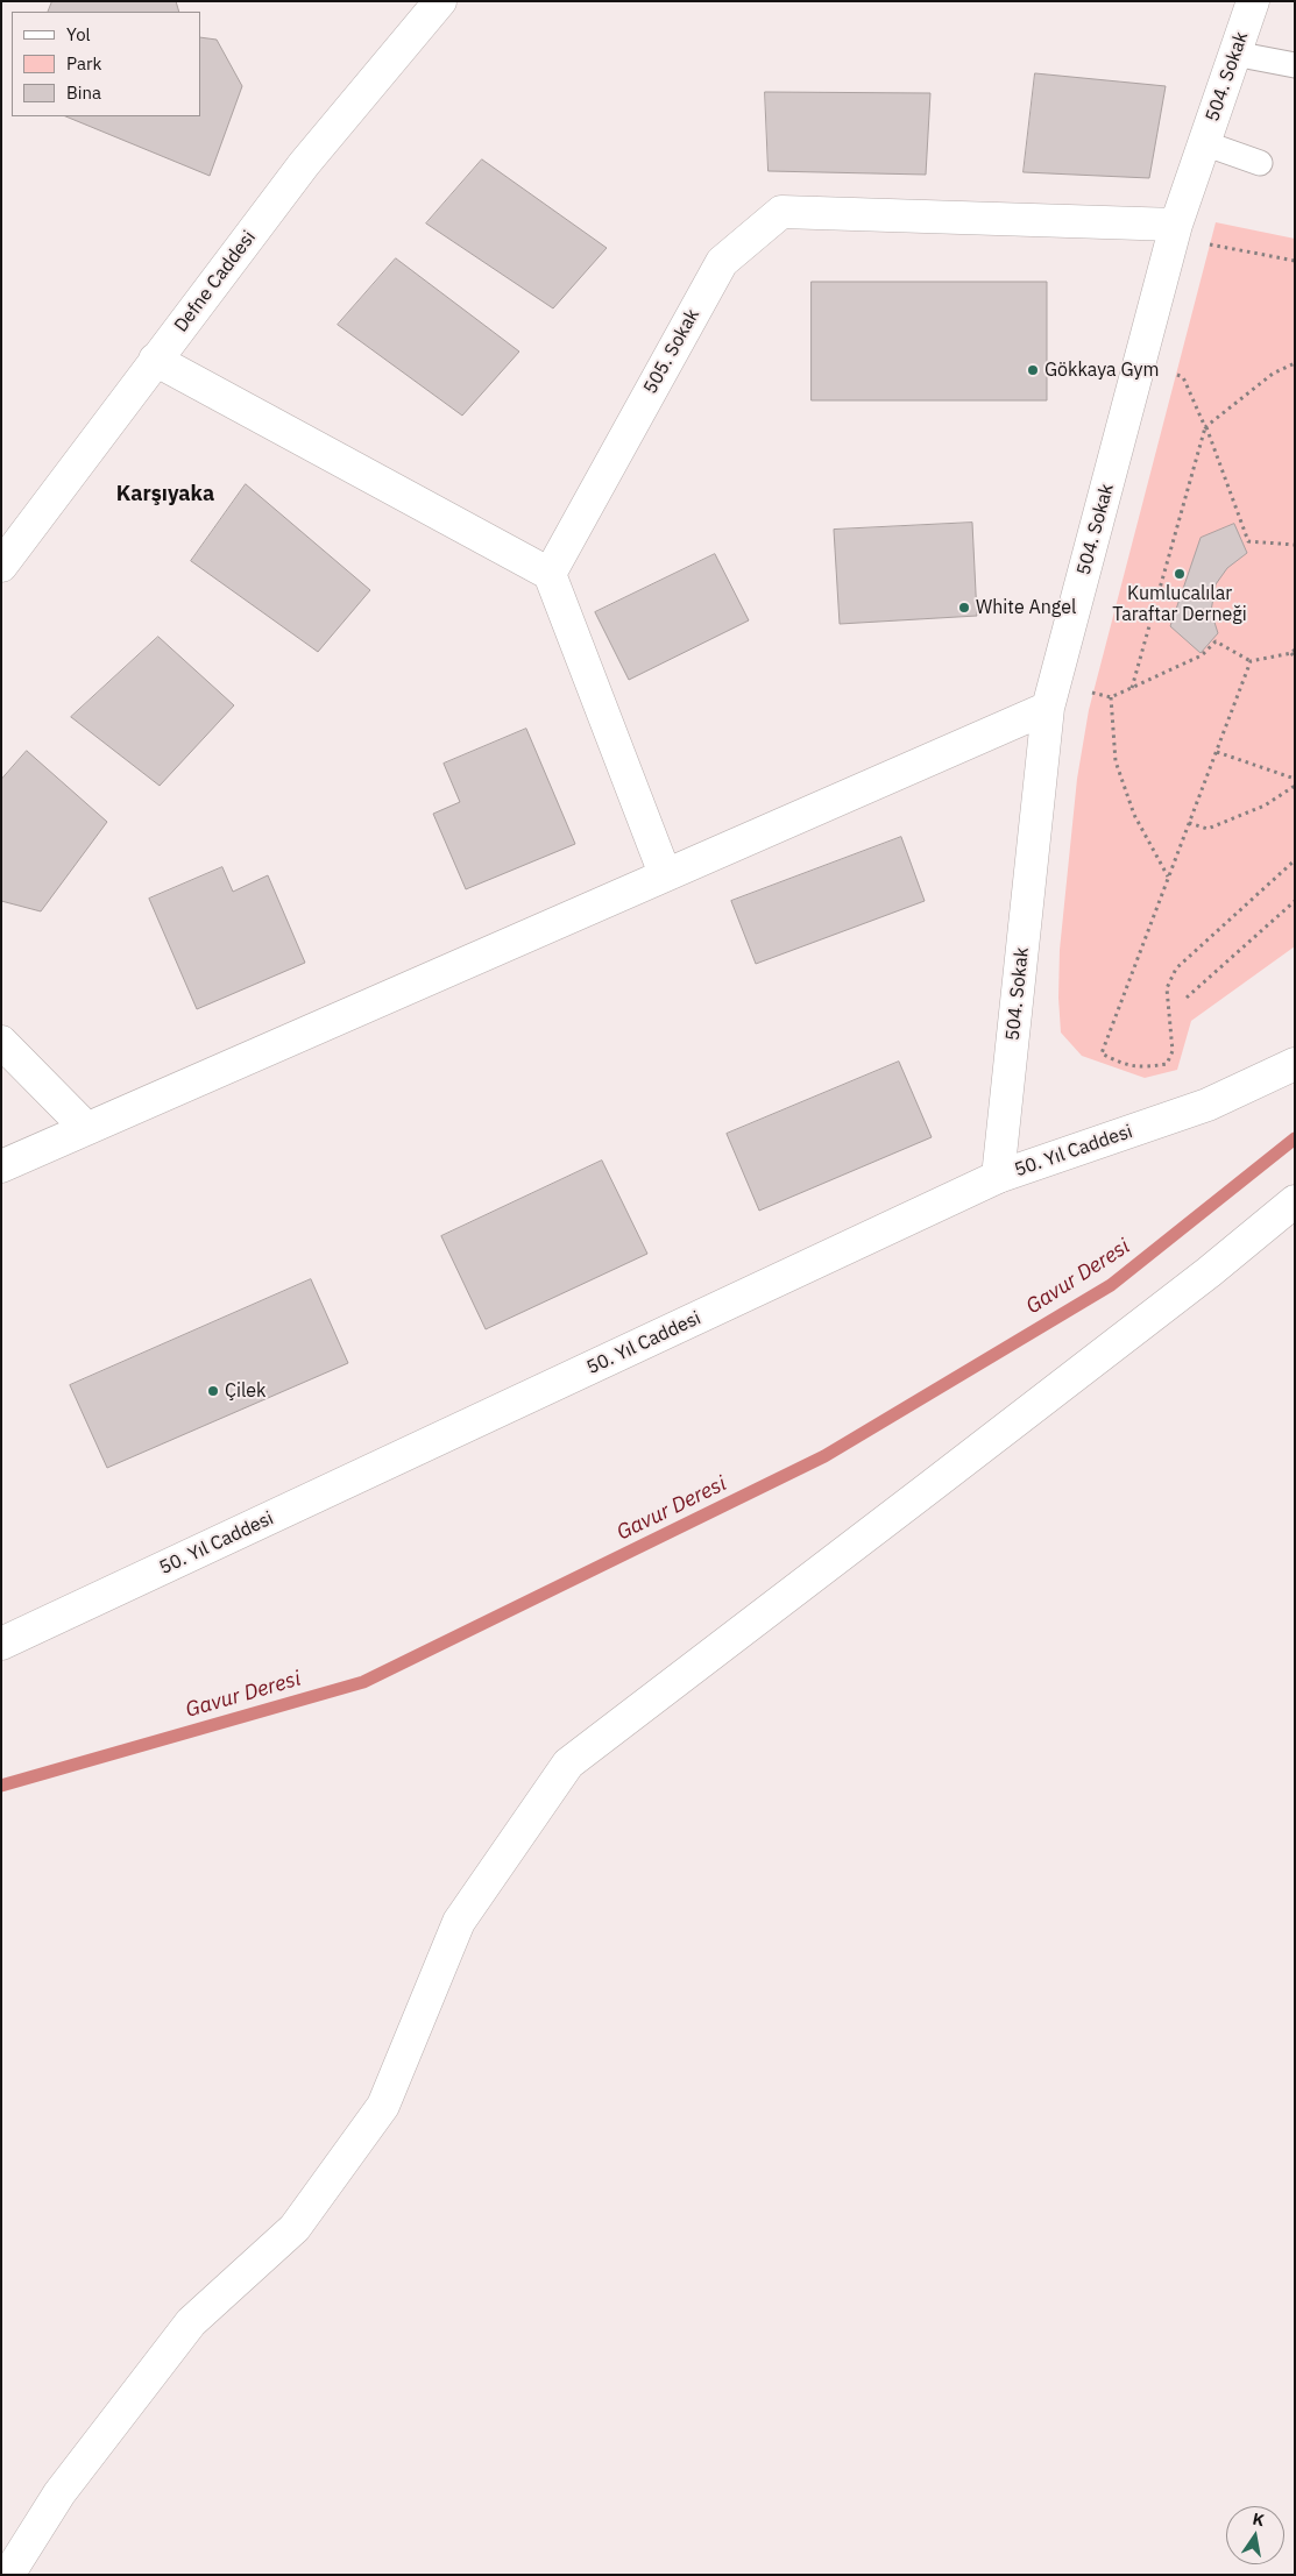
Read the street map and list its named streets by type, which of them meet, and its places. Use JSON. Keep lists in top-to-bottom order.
{
  "streets": {
    "street": [
      "504. Sokak",
      "Defne Caddesi",
      "505. Sokak",
      "50. Yıl Caddesi"
    ]
  },
  "crossings": [
    ["504. Sokak", "505. Sokak"],
    ["504. Sokak", "50. Yıl Caddesi"]
  ],
  "districts": ["Karşıyaka"],
  "water": ["Gavur Deresi"],
  "places": [
    "Gökkaya Gym",
    "Kumlucalılar Taraftar Derneği",
    "White Angel",
    "Çilek"
  ],
  "legend": ["Yol", "Park", "Bina"],
  "north": "top"
}
